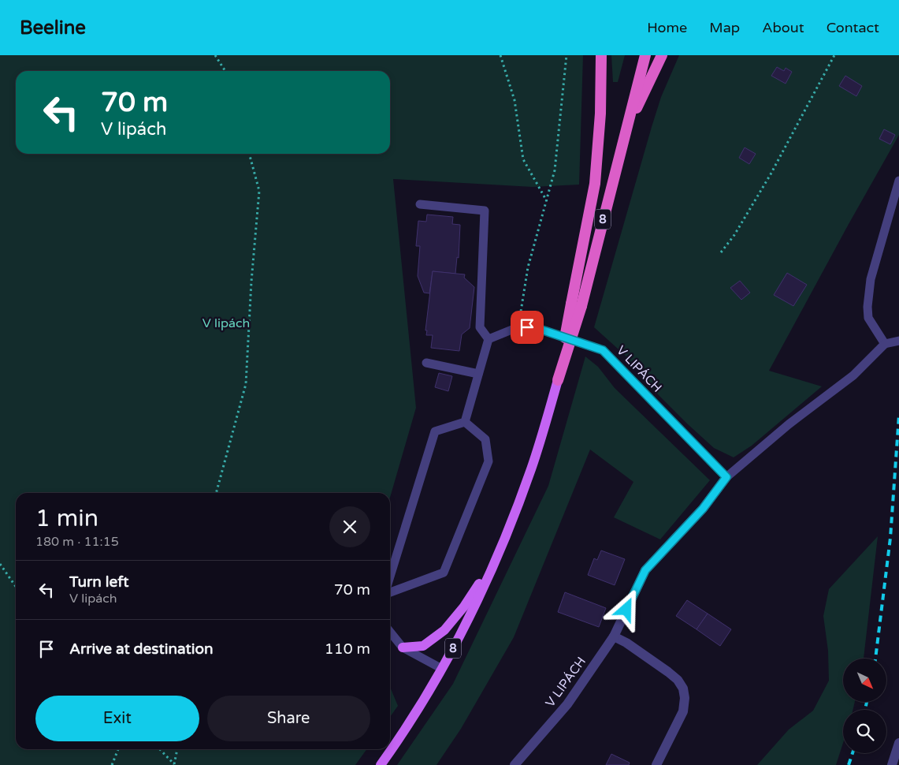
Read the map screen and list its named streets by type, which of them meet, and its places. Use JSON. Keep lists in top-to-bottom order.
{
  "streets": {
    "highway": ["8"],
    "street": ["V LIPÁCH"]
  },
  "parks": ["V lipách"],
  "north": "bottom right",
  "page": {
    "header": "Beeline",
    "nav": [
      "Home",
      "Map",
      "About",
      "Contact"
    ],
    "turn": ["70 m", "V lipách"],
    "heading": ["1 min", "180 m · 11:15"],
    "list": [
      {
        "name": "Turn left",
        "note": "V lipách",
        "value": "70 m"
      },
      {
        "name": "Arrive at destination",
        "value": "110 m"
      }
    ],
    "buttons": ["Exit", "Share"]
  }
}
